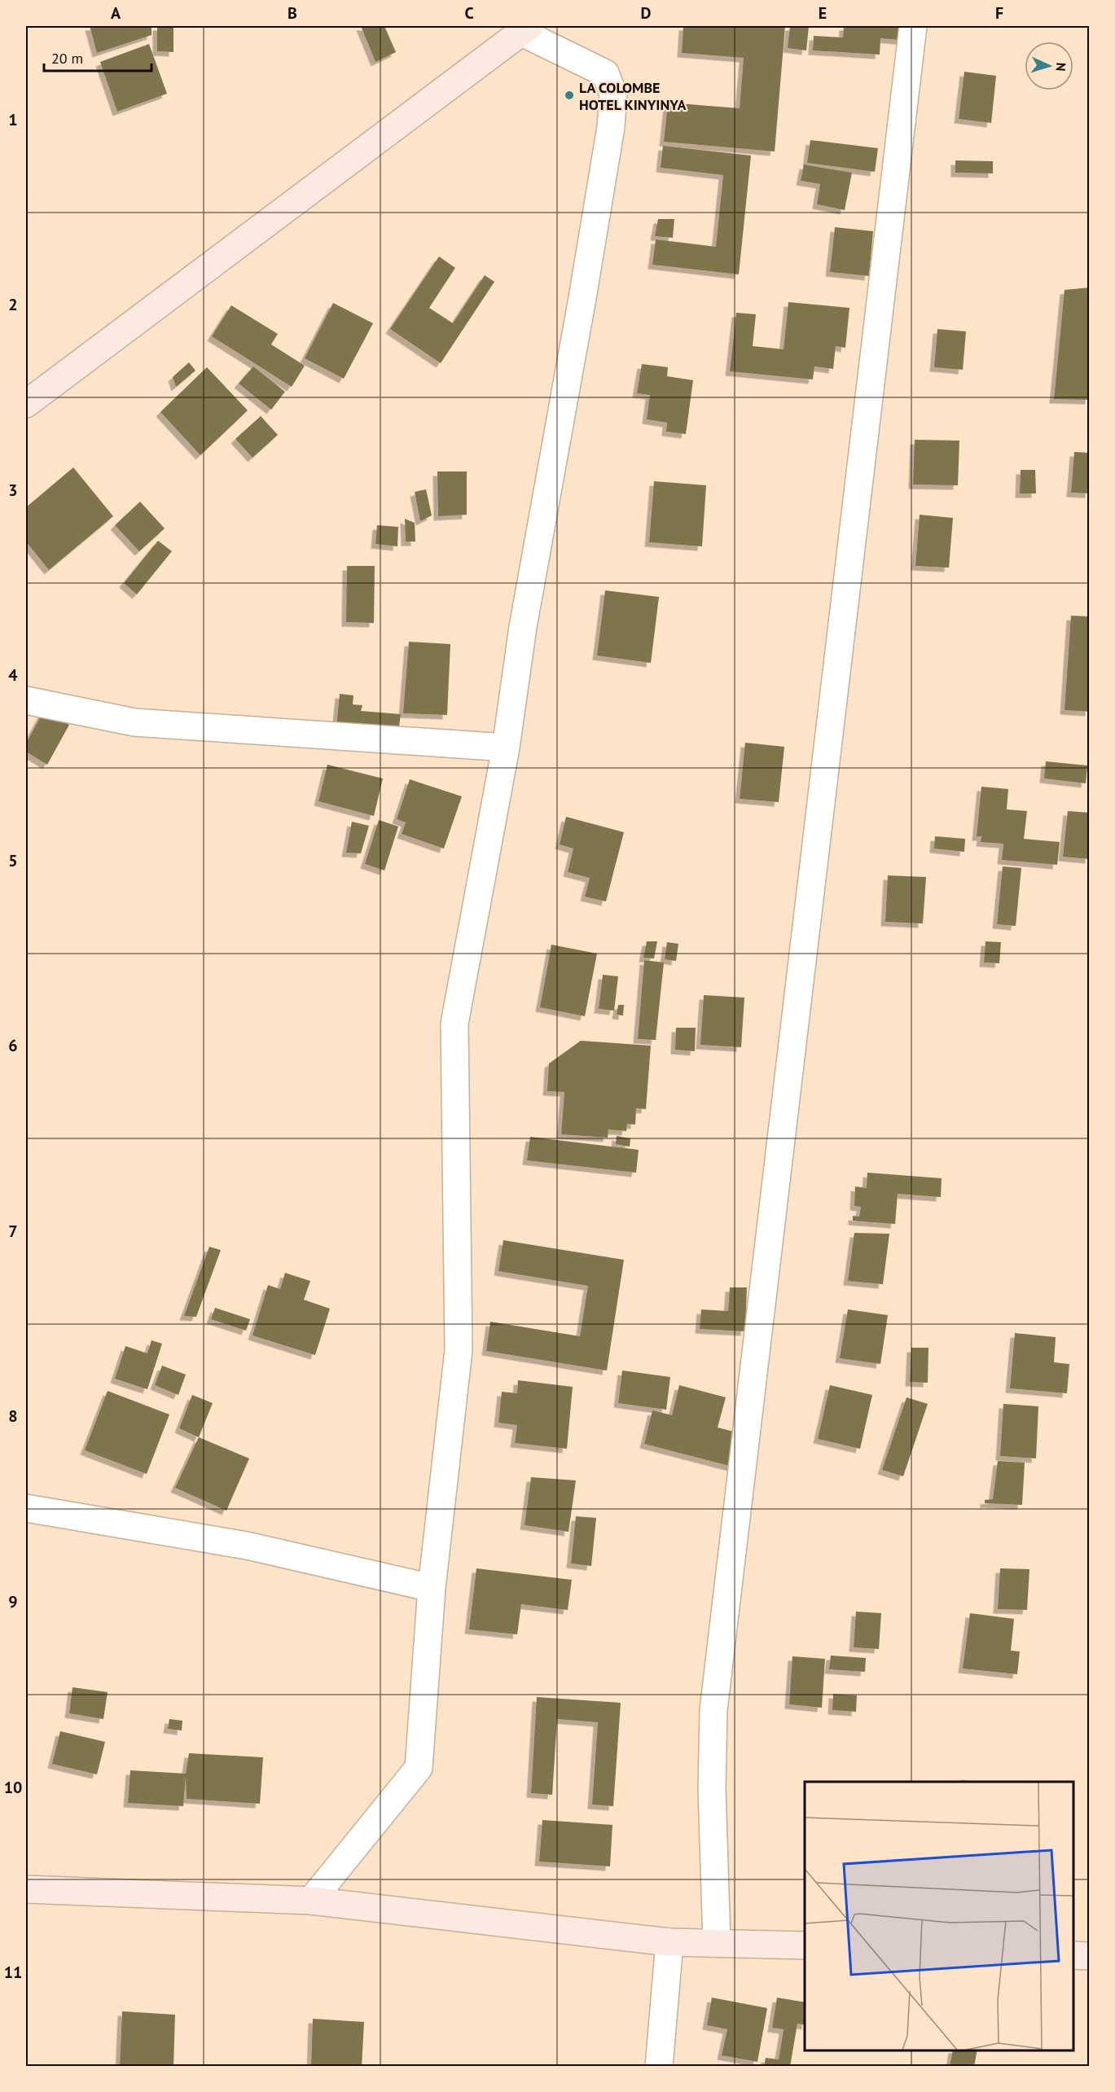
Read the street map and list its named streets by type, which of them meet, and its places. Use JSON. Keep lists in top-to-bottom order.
{
  "places": ["LA COLOMBE HOTEL KINYINYA"],
  "scale_bar": "20 m",
  "north": "right",
  "grid": {
    "columns": [
      "A",
      "B",
      "C",
      "D",
      "E",
      "F"
    ],
    "rows": [
      "1",
      "2",
      "3",
      "4",
      "5",
      "6",
      "7",
      "8",
      "9",
      "10",
      "11"
    ]
  }
}
